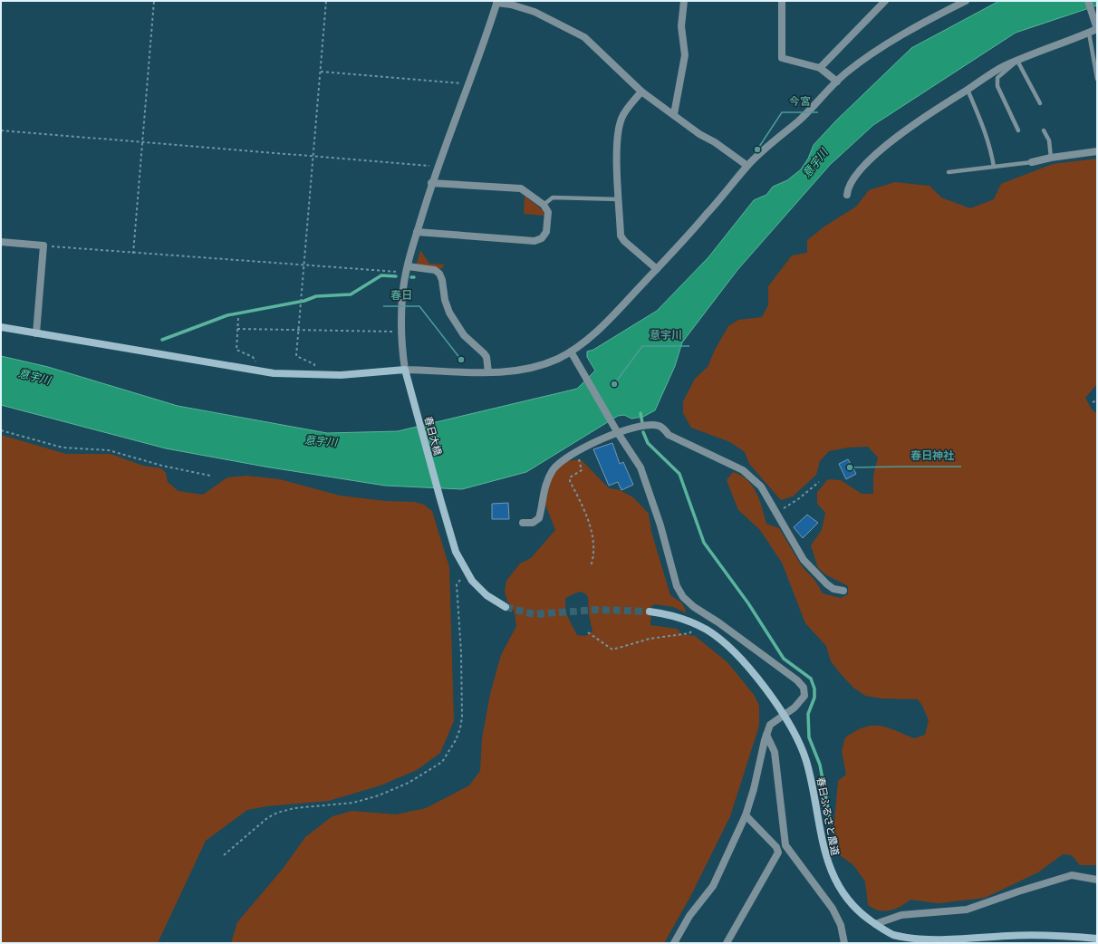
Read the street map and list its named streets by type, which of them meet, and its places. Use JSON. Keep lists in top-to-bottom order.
{
  "streets": {
    "street": ["春日大橋", "春日ふるさと農道"]
  },
  "water": ["意宇川"],
  "places": [
    "今宮",
    "春日",
    "意宇川",
    "春日神社"
  ]
}
